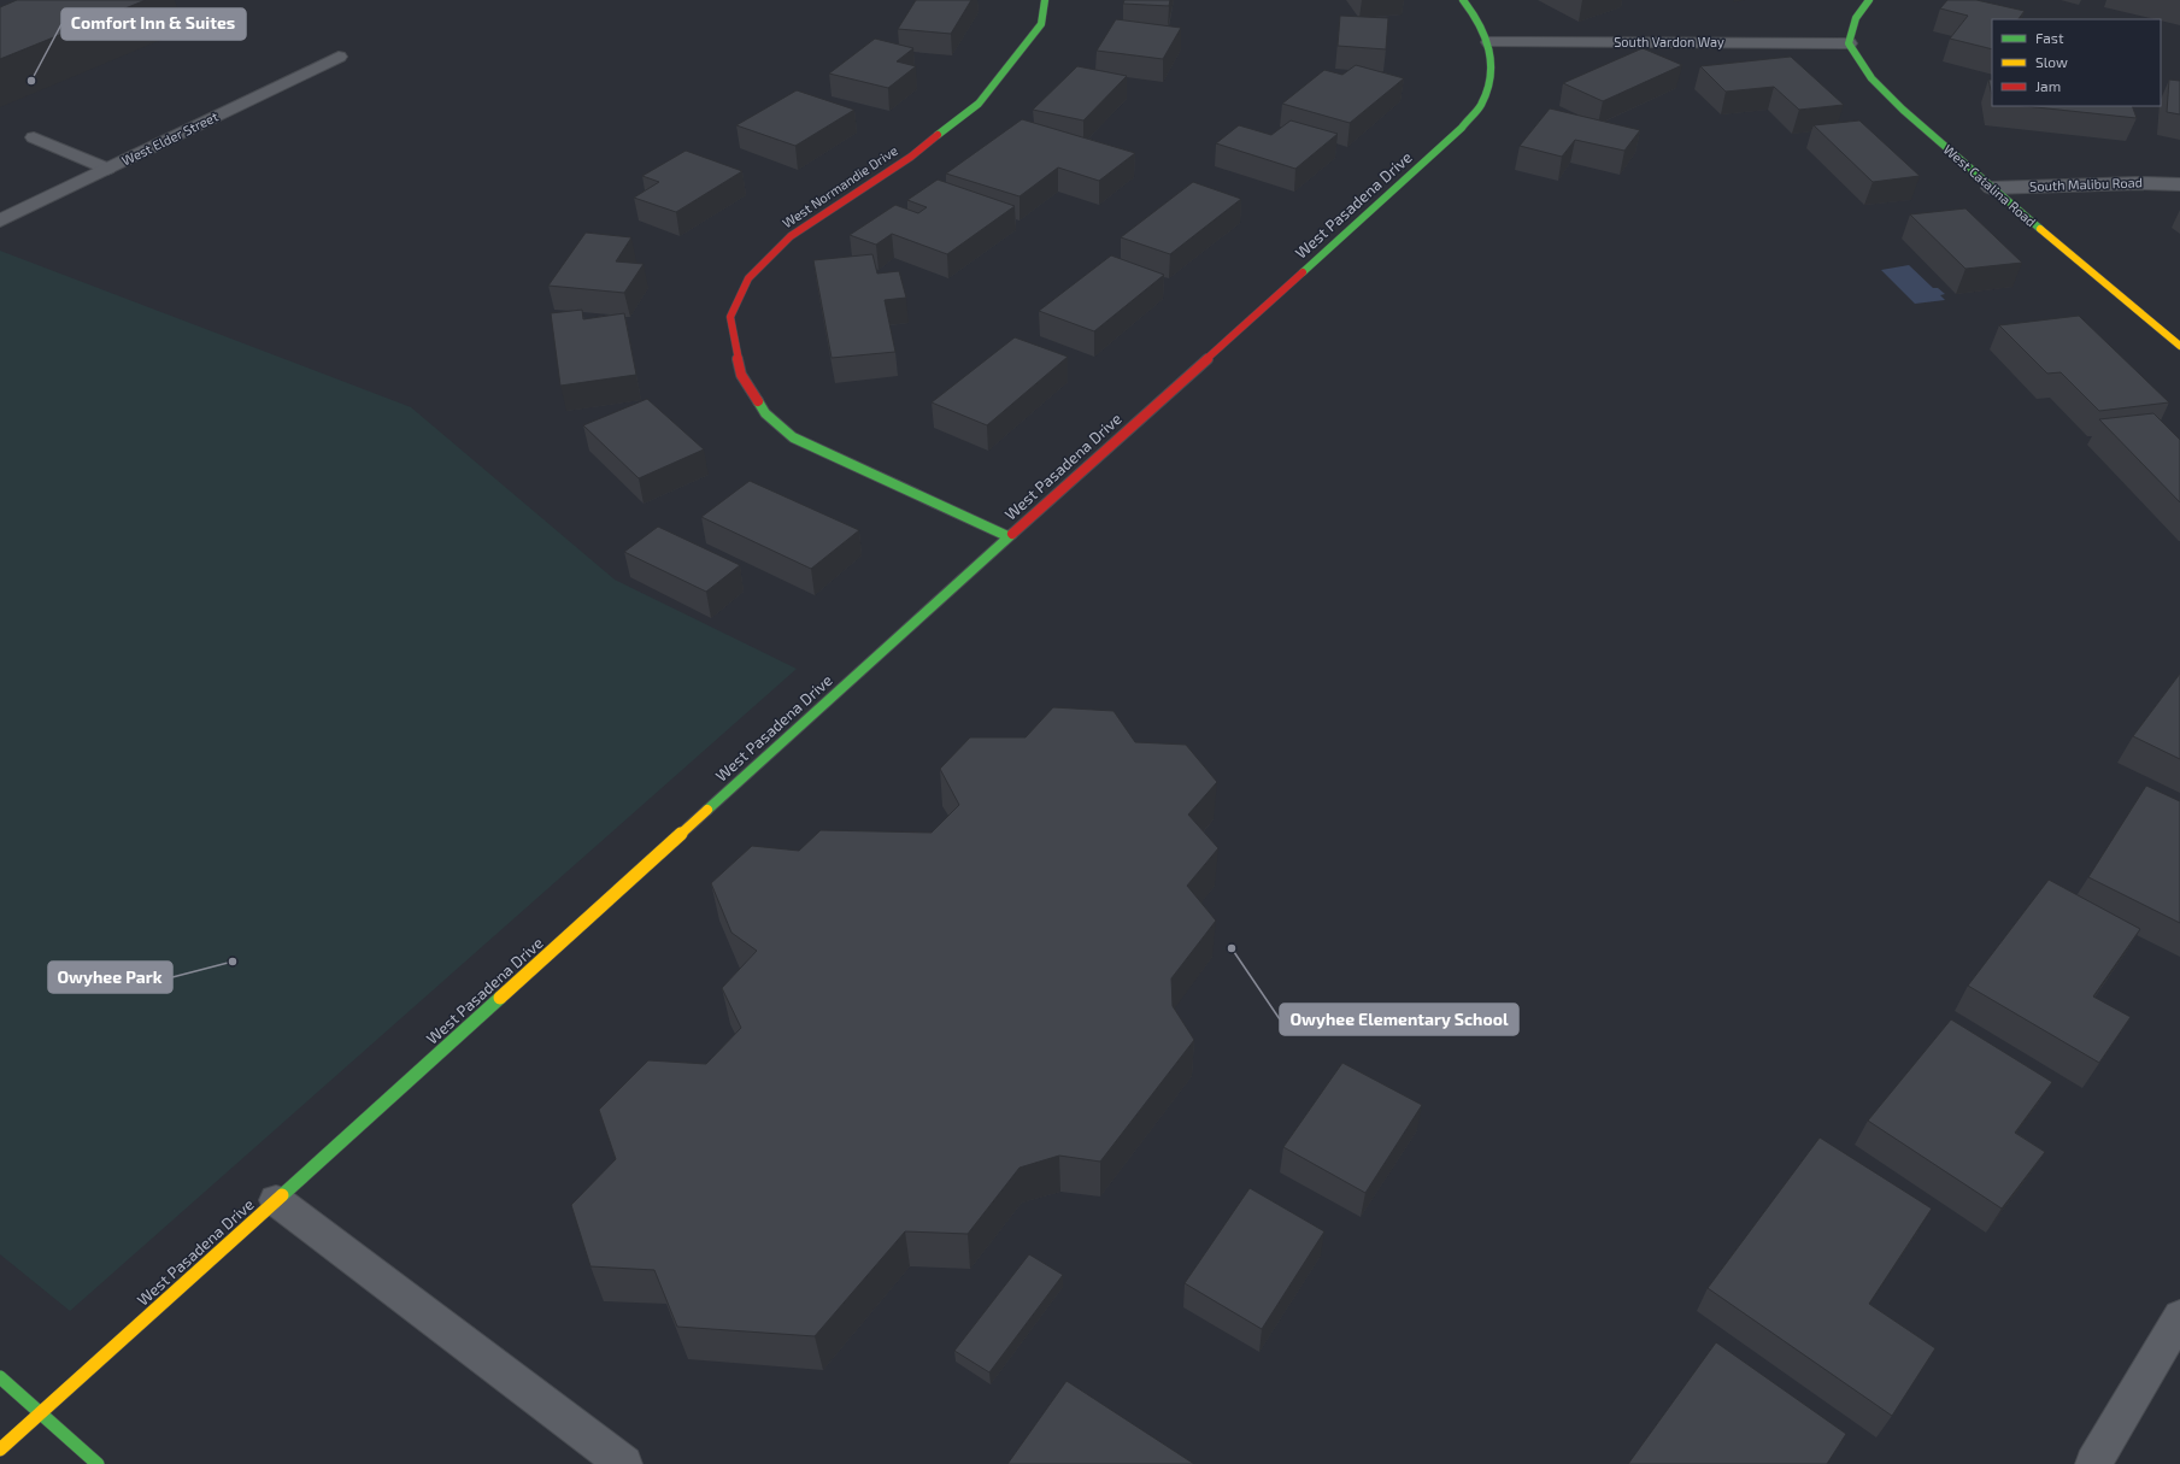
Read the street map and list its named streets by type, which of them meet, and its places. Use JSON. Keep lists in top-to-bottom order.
{
  "streets": {
    "street": [
      "South Vardon Way",
      "West Elder Street",
      "South Malibu Road",
      "West Catalina Road",
      "West Normandie Drive",
      "West Pasadena Drive"
    ]
  },
  "crossings": [
    ["South Vardon Way", "West Catalina Road"],
    ["South Vardon Way", "West Pasadena Drive"],
    ["South Malibu Road", "West Catalina Road"],
    ["West Normandie Drive", "West Pasadena Drive"]
  ],
  "places": ["Comfort Inn & Suites", "Owyhee Elementary School", "Owyhee Park"],
  "legend": ["Fast", "Slow", "Jam"]
}
